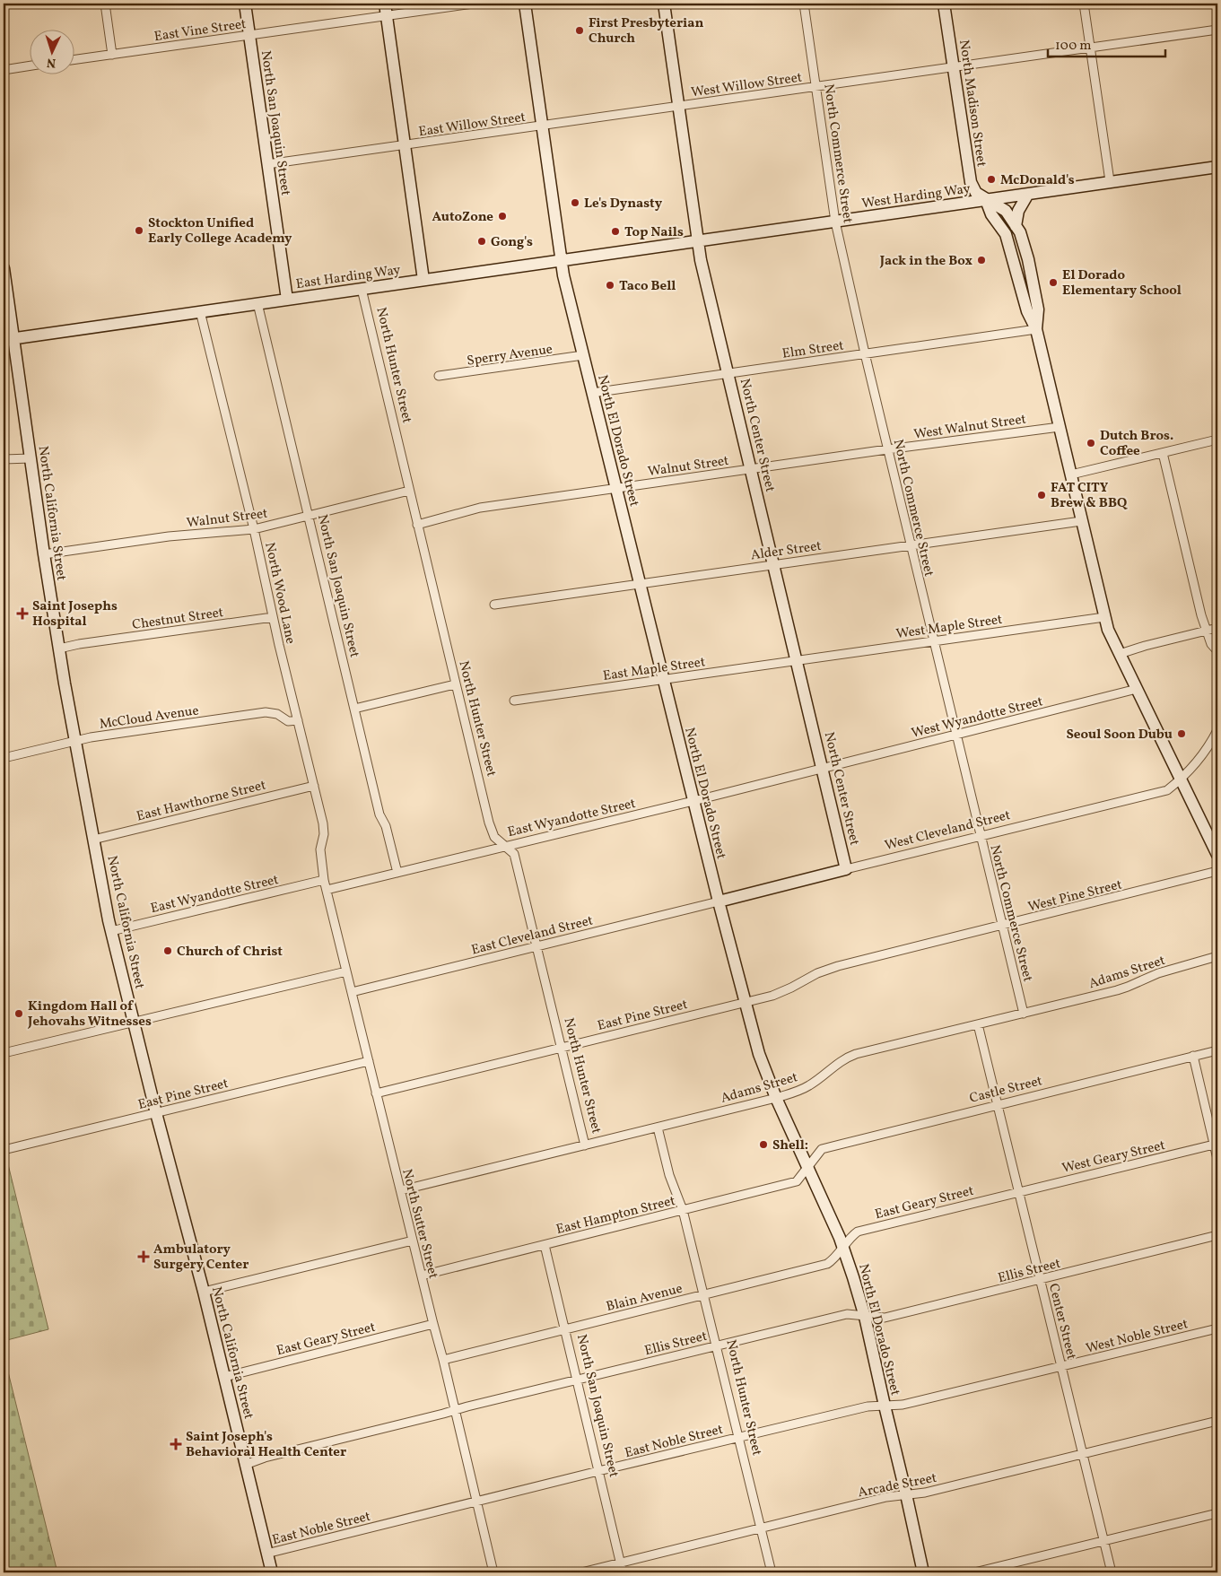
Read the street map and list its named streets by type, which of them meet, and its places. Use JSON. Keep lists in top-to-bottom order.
{
  "streets": {
    "street": [
      "East Vine Street",
      "West Willow Street",
      "North Madison Street",
      "North San Joaquin Street",
      "East Willow Street",
      "North Commerce Street",
      "West Harding Way",
      "East Harding Way",
      "Elm Street",
      "Sperry Avenue",
      "North Hunter Street",
      "West Walnut Street",
      "North Center Street",
      "North El Dorado Street",
      "Walnut Street",
      "North California Street",
      "Alder Street",
      "North Wood Lane",
      "Chestnut Street",
      "West Maple Street",
      "East Maple Street",
      "McCloud Avenue",
      "West Wyandotte Street",
      "East Hawthorne Street",
      "East Wyandotte Street",
      "West Cleveland Street",
      "West Pine Street",
      "East Cleveland Street",
      "Adams Street",
      "East Pine Street",
      "Castle Street",
      "West Geary Street",
      "East Geary Street",
      "East Hampton Street",
      "North Sutter Street",
      "Ellis Street",
      "Blain Avenue",
      "Center Street",
      "West Noble Street",
      "East Noble Street",
      "Arcade Street"
    ]
  },
  "crossings": [
    ["East Vine Street", "North San Joaquin Street"],
    ["West Willow Street", "North Madison Street"],
    ["West Willow Street", "East Willow Street"],
    ["West Willow Street", "North Commerce Street"],
    ["West Willow Street", "North Center Street"],
    ["North Madison Street", "West Harding Way"],
    ["North San Joaquin Street", "East Willow Street"],
    ["North San Joaquin Street", "East Harding Way"],
    ["North San Joaquin Street", "Walnut Street"],
    ["North San Joaquin Street", "East Wyandotte Street"],
    ["North San Joaquin Street", "East Hampton Street"],
    ["North San Joaquin Street", "Ellis Street"],
    ["North San Joaquin Street", "Blain Avenue"],
    ["North San Joaquin Street", "East Noble Street"],
    ["North San Joaquin Street", "Arcade Street"],
    ["East Willow Street", "North Center Street"],
    ["East Willow Street", "North El Dorado Street"],
    ["North Commerce Street", "West Harding Way"],
    ["North Commerce Street", "Elm Street"],
    ["North Commerce Street", "West Walnut Street"],
    ["North Commerce Street", "Alder Street"],
    ["North Commerce Street", "West Maple Street"],
    ["North Commerce Street", "West Wyandotte Street"],
    ["North Commerce Street", "West Cleveland Street"],
    ["North Commerce Street", "West Pine Street"],
    ["North Commerce Street", "Adams Street"],
    ["West Harding Way", "East Harding Way"],
    ["West Harding Way", "North Center Street"],
    ["East Harding Way", "North Hunter Street"],
    ["East Harding Way", "North Center Street"],
    ["East Harding Way", "North El Dorado Street"],
    ["East Harding Way", "North California Street"],
    ["East Harding Way", "North Wood Lane"],
    ["Elm Street", "North Center Street"],
    ["Elm Street", "North El Dorado Street"],
    ["Sperry Avenue", "North El Dorado Street"],
    ["North Hunter Street", "Walnut Street"],
    ["North Hunter Street", "East Wyandotte Street"],
    ["North Hunter Street", "East Cleveland Street"],
    ["North Hunter Street", "Adams Street"],
    ["North Hunter Street", "East Pine Street"],
    ["North Hunter Street", "East Hampton Street"],
    ["North Hunter Street", "Ellis Street"],
    ["North Hunter Street", "Blain Avenue"],
    ["North Hunter Street", "East Noble Street"],
    ["North Hunter Street", "Arcade Street"],
    ["West Walnut Street", "North Center Street"],
    ["West Walnut Street", "Walnut Street"],
    ["North Center Street", "Walnut Street"],
    ["North Center Street", "Alder Street"],
    ["North Center Street", "West Maple Street"],
    ["North Center Street", "East Maple Street"],
    ["North Center Street", "West Wyandotte Street"],
    ["North Center Street", "East Wyandotte Street"],
    ["North Center Street", "West Cleveland Street"],
    ["North El Dorado Street", "Walnut Street"],
    ["North El Dorado Street", "Alder Street"],
    ["North El Dorado Street", "East Maple Street"],
    ["North El Dorado Street", "East Wyandotte Street"],
    ["North El Dorado Street", "West Cleveland Street"],
    ["North El Dorado Street", "East Cleveland Street"],
    ["North El Dorado Street", "Adams Street"],
    ["North El Dorado Street", "East Pine Street"],
    ["North El Dorado Street", "Castle Street"],
    ["North El Dorado Street", "East Geary Street"],
    ["North El Dorado Street", "East Hampton Street"],
    ["North El Dorado Street", "Ellis Street"],
    ["North El Dorado Street", "Blain Avenue"],
    ["North El Dorado Street", "East Noble Street"],
    ["North El Dorado Street", "Arcade Street"],
    ["Walnut Street", "North California Street"],
    ["Walnut Street", "North Wood Lane"],
    ["North California Street", "Chestnut Street"],
    ["North California Street", "McCloud Avenue"],
    ["North California Street", "East Hawthorne Street"],
    ["North California Street", "East Wyandotte Street"],
    ["North California Street", "East Pine Street"],
    ["North California Street", "East Geary Street"],
    ["North California Street", "Ellis Street"],
    ["North California Street", "East Noble Street"],
    ["North Wood Lane", "Chestnut Street"],
    ["North Wood Lane", "McCloud Avenue"],
    ["North Wood Lane", "East Hawthorne Street"],
    ["North Wood Lane", "East Wyandotte Street"],
    ["North Wood Lane", "North Sutter Street"],
    ["West Maple Street", "East Maple Street"],
    ["West Wyandotte Street", "East Wyandotte Street"],
    ["East Wyandotte Street", "North Sutter Street"],
    ["West Cleveland Street", "East Cleveland Street"],
    ["West Pine Street", "East Pine Street"],
    ["East Cleveland Street", "North Sutter Street"],
    ["Adams Street", "North Sutter Street"],
    ["Adams Street", "Center Street"],
    ["East Pine Street", "North Sutter Street"],
    ["Castle Street", "East Hampton Street"],
    ["Castle Street", "Center Street"],
    ["West Geary Street", "East Geary Street"],
    ["West Geary Street", "Center Street"],
    ["East Geary Street", "North Sutter Street"],
    ["East Geary Street", "Blain Avenue"],
    ["East Geary Street", "Center Street"],
    ["East Hampton Street", "North Sutter Street"],
    ["North Sutter Street", "Ellis Street"],
    ["North Sutter Street", "Blain Avenue"],
    ["North Sutter Street", "East Noble Street"],
    ["Ellis Street", "Center Street"],
    ["Center Street", "West Noble Street"],
    ["Center Street", "East Noble Street"],
    ["Center Street", "Arcade Street"],
    ["West Noble Street", "East Noble Street"]
  ],
  "places": {
    "other": [
      "First Presbyterian Church",
      "McDonald's",
      "Le's Dynasty",
      "AutoZone",
      "Stockton Unified Early College Academy",
      "Top Nails",
      "Gong's",
      "Jack in the Box",
      "El Dorado Elementary School",
      "Taco Bell",
      "Dutch Bros. Coffee",
      "FAT CITY Brew & BBQ",
      "Seoul Soon Dubu",
      "Church of Christ",
      "Kingdom Hall of Jehovahs Witnesses",
      "Shell:"
    ],
    "health": ["Saint Josephs Hospital", "Ambulatory Surgery Center", "Saint Joseph's Behavioral Health Center"]
  },
  "scale_bar": "100 m",
  "north": "bottom"
}
